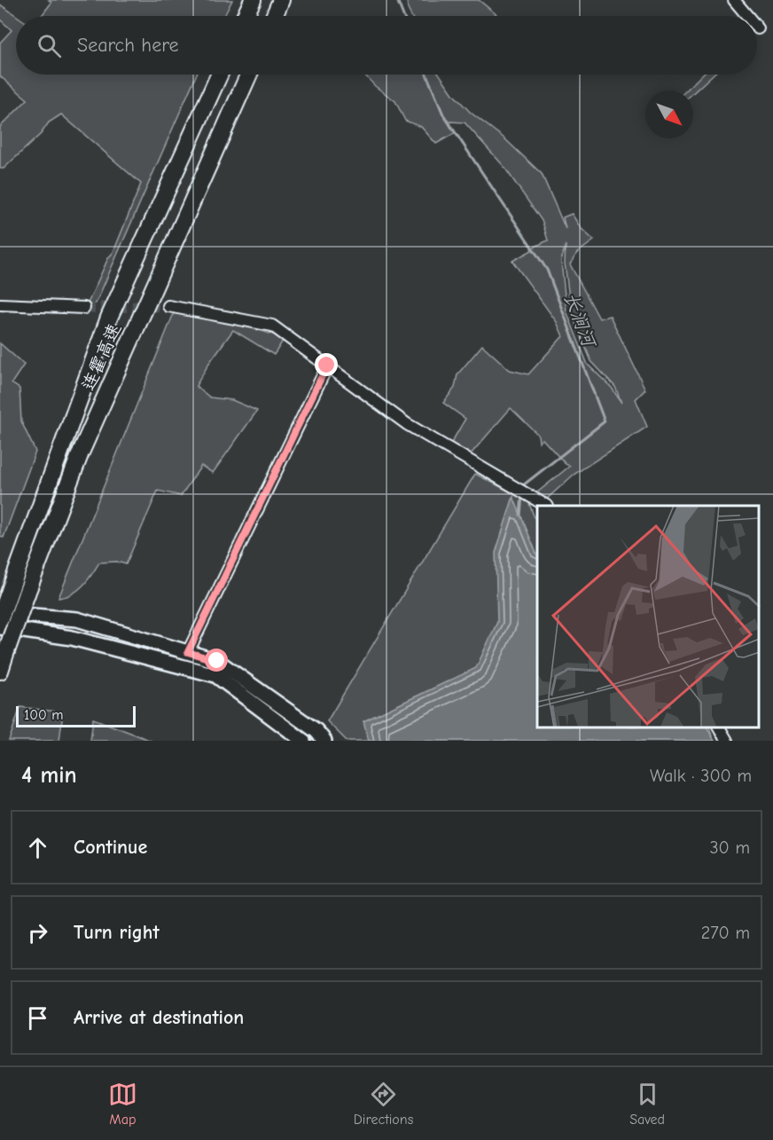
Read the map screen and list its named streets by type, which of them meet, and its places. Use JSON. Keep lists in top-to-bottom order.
{
  "streets": {
    "highway": ["连霍高速"]
  },
  "water": ["长涧河"],
  "scale_bar": "100 m",
  "north": "bottom right",
  "page": {
    "search": "Search here",
    "scale": "100 m",
    "heading": ["4 min", "Walk · 300 m"],
    "list": [
      ["Continue", "30 m"],
      ["Turn right", "270 m"],
      "Arrive at destination"
    ],
    "nav": ["Map", "Directions", "Saved"]
  }
}
